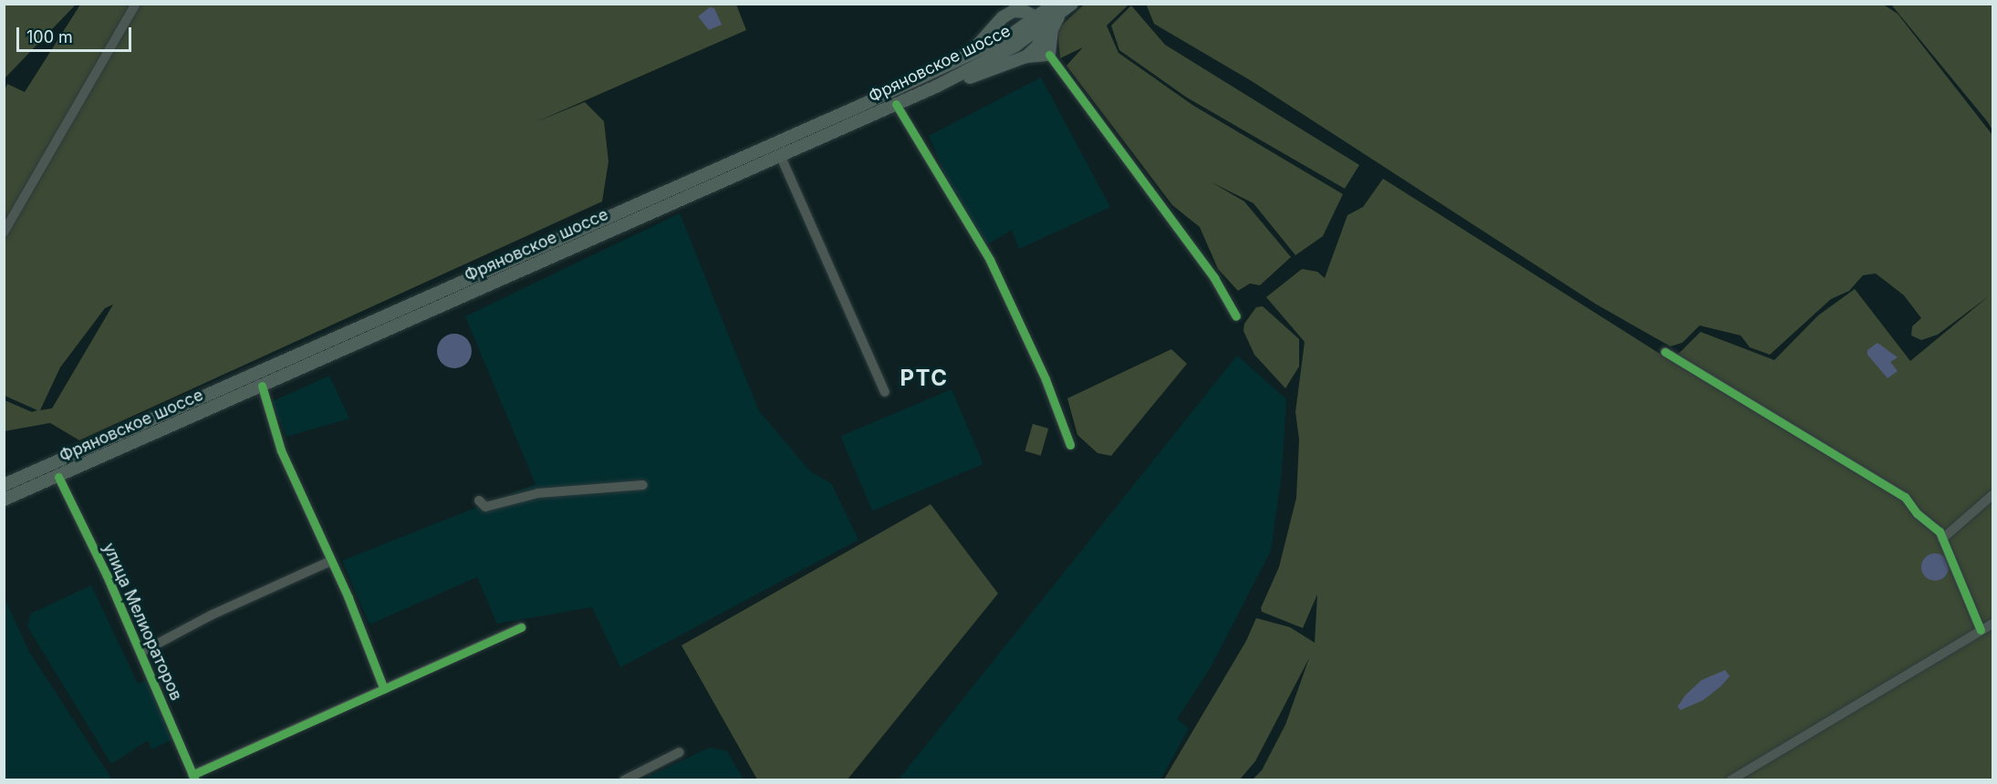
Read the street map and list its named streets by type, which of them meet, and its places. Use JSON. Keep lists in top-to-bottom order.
{
  "streets": {
    "main road": ["Фряновское шоссе"],
    "street": ["улица Мелиораторов"]
  },
  "crossings": [
    ["Фряновское шоссе", "улица Мелиораторов"]
  ],
  "districts": ["РТС"],
  "scale_bar": "100 m"
}
